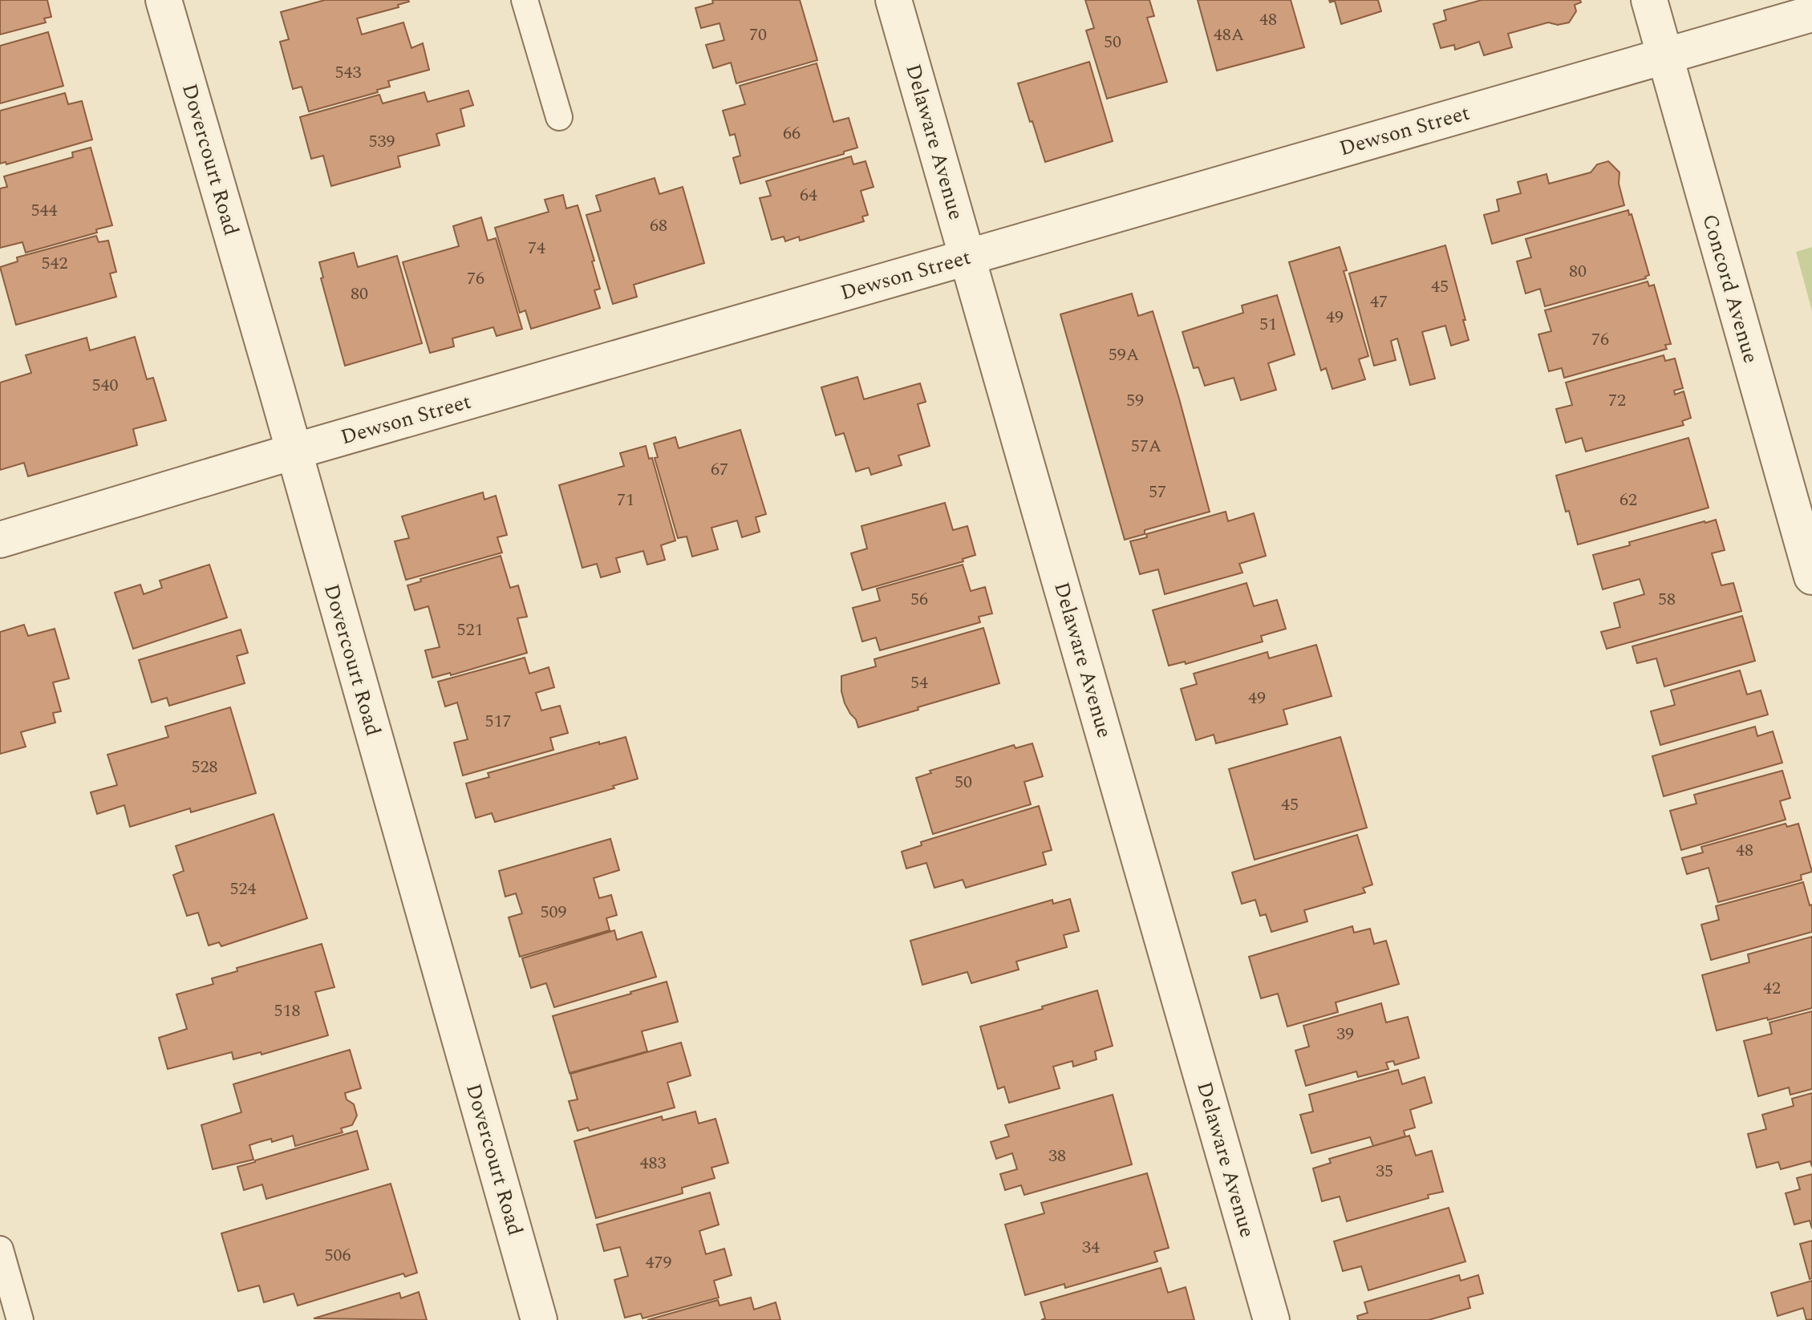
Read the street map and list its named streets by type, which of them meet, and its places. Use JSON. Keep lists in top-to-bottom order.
{
  "streets": {
    "street": [
      "Dewson Street",
      "Delaware Avenue",
      "Dovercourt Road",
      "Concord Avenue"
    ]
  },
  "crossings": [
    ["Dewson Street", "Delaware Avenue"],
    ["Dewson Street", "Dovercourt Road"],
    ["Dewson Street", "Concord Avenue"]
  ],
  "house_numbers": [
    "48",
    "70",
    "48A",
    "50",
    "543",
    "66",
    "539",
    "64",
    "544",
    "68",
    "74",
    "542",
    "80",
    "76",
    "45",
    "80",
    "47",
    "49",
    "51",
    "76",
    "59A",
    "540",
    "59",
    "72",
    "57A",
    "67",
    "57",
    "71",
    "62",
    "56",
    "58",
    "521",
    "54",
    "49",
    "517",
    "528",
    "50",
    "45",
    "48",
    "524",
    "509",
    "42",
    "518",
    "39",
    "38",
    "483",
    "35",
    "34",
    "506",
    "479"
  ]
}
